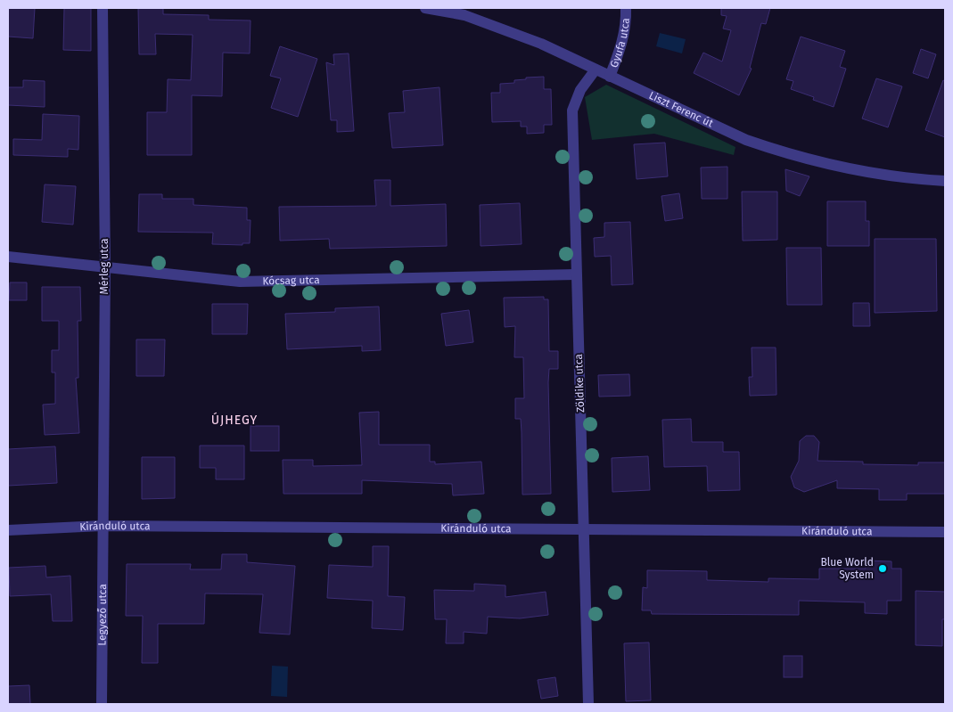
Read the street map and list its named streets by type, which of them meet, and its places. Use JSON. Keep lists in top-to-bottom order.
{
  "streets": {
    "street": [
      "Gyufa utca",
      "Liszt Ferenc út",
      "Mérleg utca",
      "Kócsag utca",
      "Zöldike utca",
      "Kiránduló utca",
      "Legyező utca"
    ]
  },
  "crossings": [
    ["Gyufa utca", "Liszt Ferenc út"],
    ["Liszt Ferenc út", "Zöldike utca"],
    ["Mérleg utca", "Kócsag utca"],
    ["Mérleg utca", "Kiránduló utca"],
    ["Mérleg utca", "Legyező utca"],
    ["Kócsag utca", "Zöldike utca"],
    ["Zöldike utca", "Kiránduló utca"],
    ["Kiránduló utca", "Legyező utca"]
  ],
  "districts": ["ÚJHEGY"],
  "places": ["Blue World System"]
}
